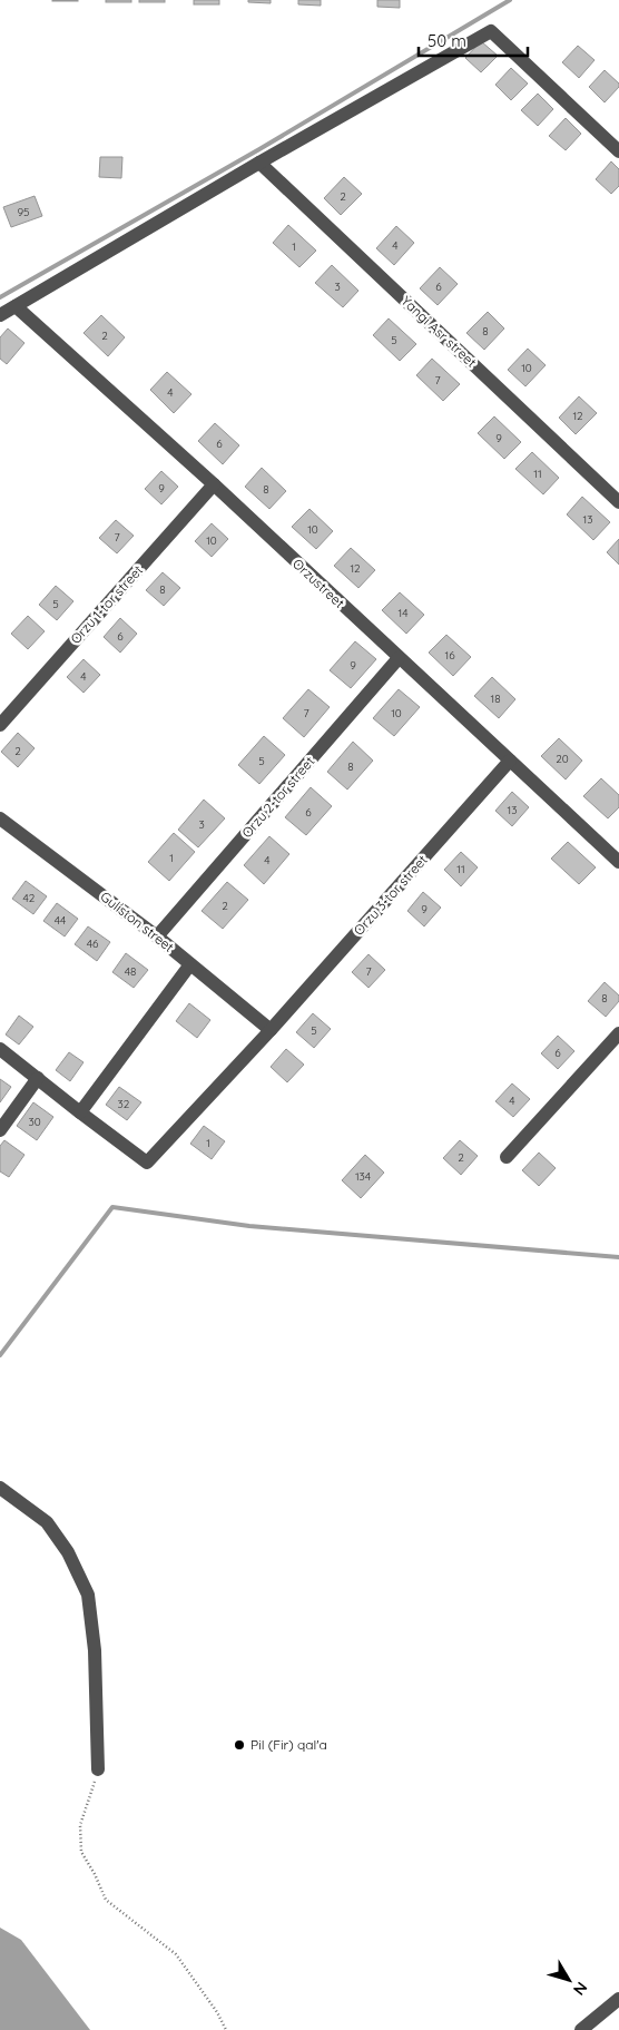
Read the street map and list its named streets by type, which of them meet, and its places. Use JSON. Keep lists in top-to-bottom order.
{
  "streets": {
    "street": [
      "Yangi Asr street",
      "Orzustreet",
      "Orzu 1-tor street",
      "Orzu 2-tor street",
      "Orzu 3-tor street",
      "Guliston street"
    ]
  },
  "crossings": [
    ["Orzustreet", "Orzu 1-tor street"],
    ["Orzustreet", "Orzu 2-tor street"],
    ["Orzustreet", "Orzu 3-tor street"],
    ["Orzu 2-tor street", "Guliston street"],
    ["Orzu 3-tor street", "Guliston street"]
  ],
  "places": ["Pil (Fir) qal'a"],
  "house_numbers": [
    "2",
    "95",
    "4",
    "1",
    "3",
    "6",
    "8",
    "2",
    "5",
    "10",
    "7",
    "4",
    "12",
    "9",
    "6",
    "11",
    "9",
    "8",
    "13",
    "10",
    "7",
    "10",
    "12",
    "8",
    "5",
    "14",
    "6",
    "16",
    "9",
    "4",
    "18",
    "7",
    "10",
    "2",
    "20",
    "5",
    "8",
    "13",
    "6",
    "3",
    "1",
    "4",
    "11",
    "42",
    "2",
    "9",
    "44",
    "46",
    "48",
    "7",
    "8",
    "5",
    "6",
    "4",
    "32",
    "30",
    "1",
    "2",
    "134"
  ],
  "scale_bar": "50 m",
  "north": "bottom right"
}
